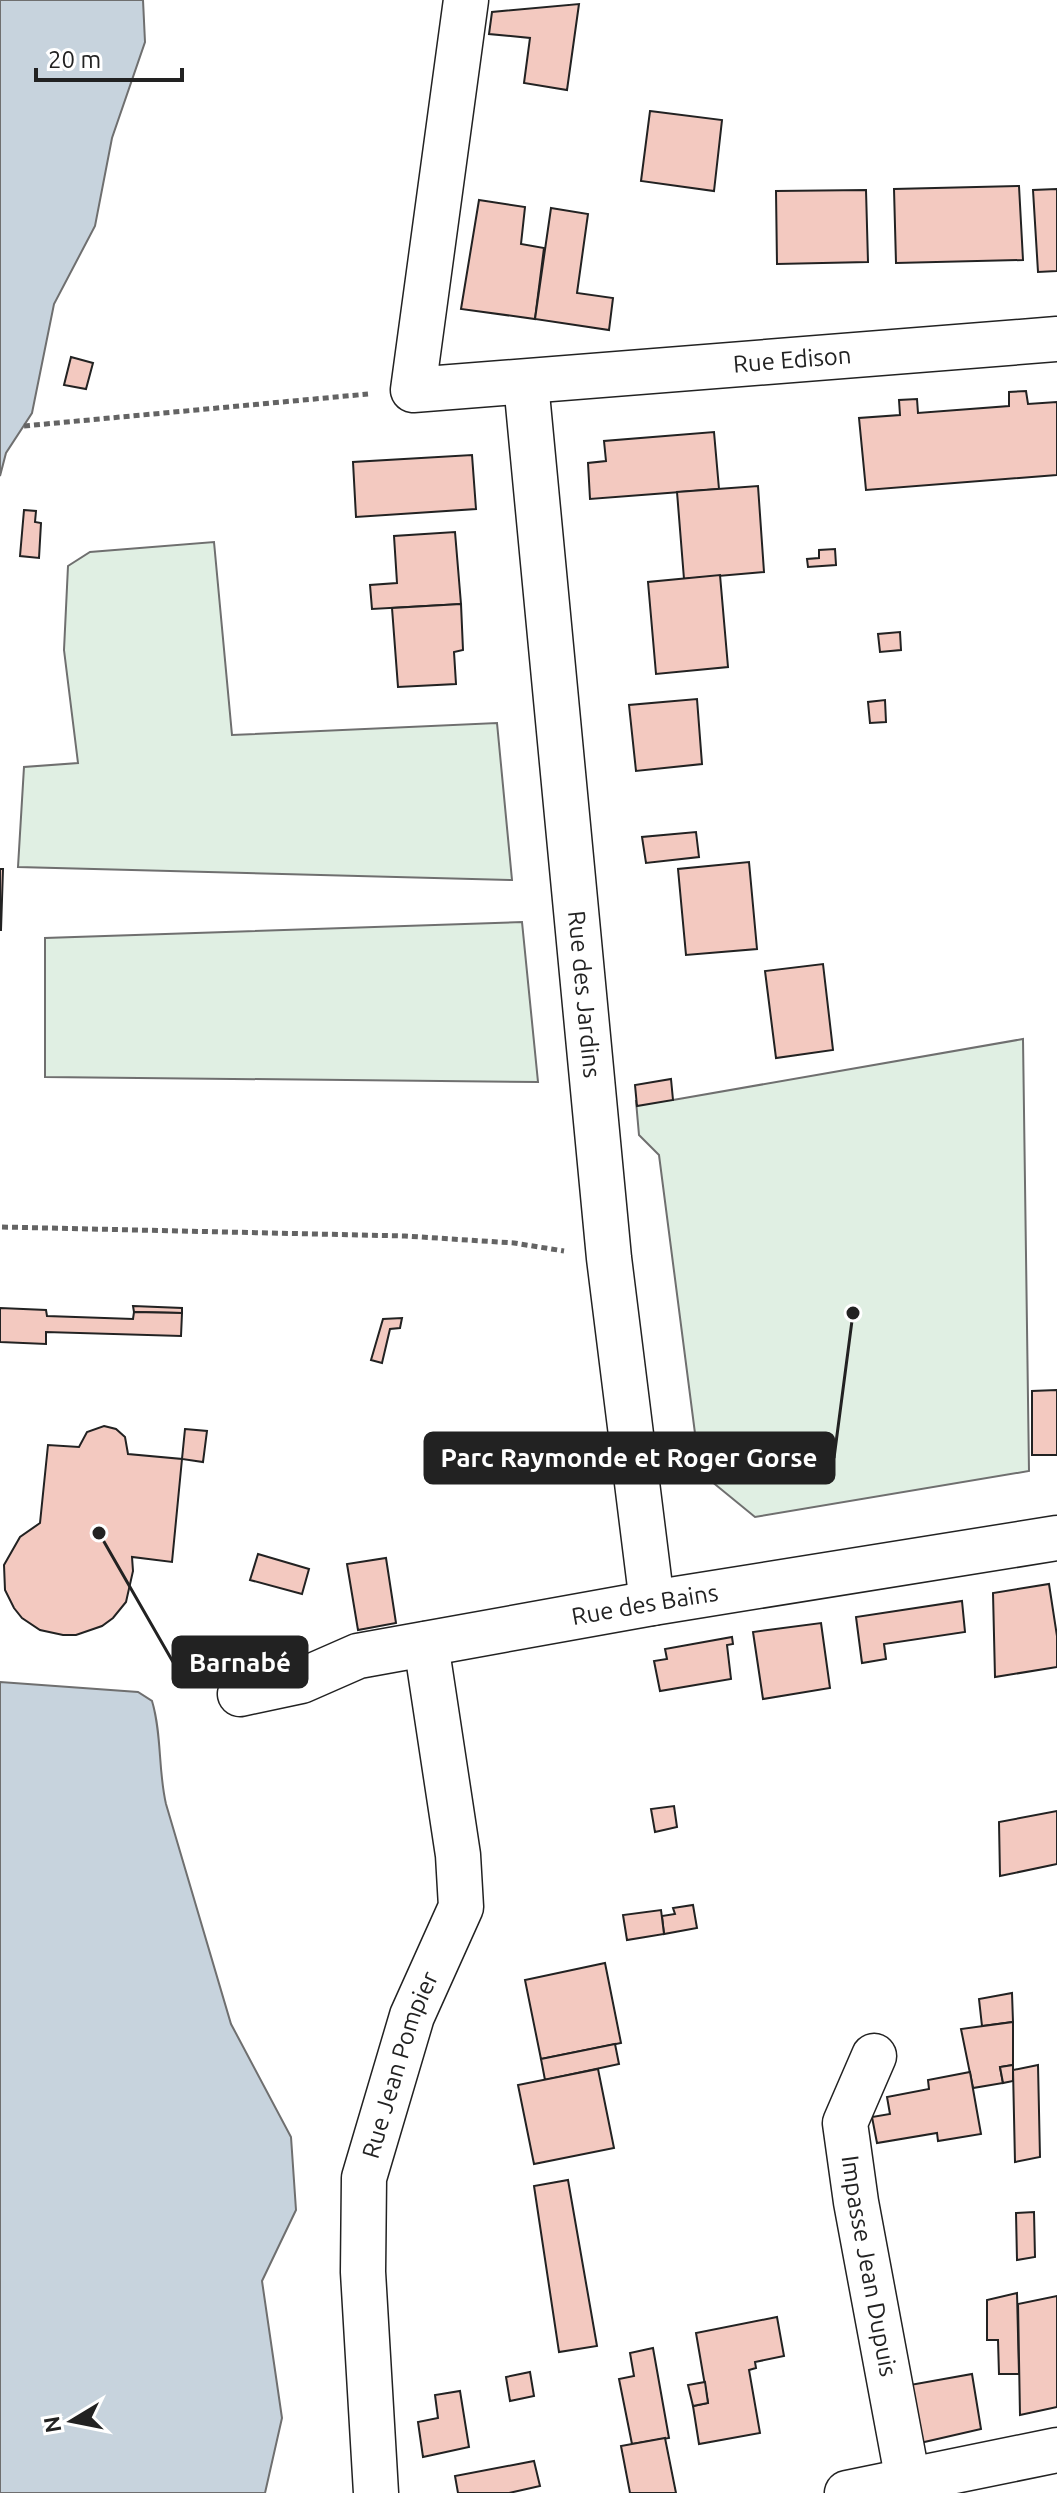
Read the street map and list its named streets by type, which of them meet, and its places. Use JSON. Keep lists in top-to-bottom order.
{
  "streets": {
    "street": [
      "Rue Edison",
      "Rue des Jardins",
      "Rue des Bains",
      "Rue Jean Pompier",
      "Impasse Jean Dupuis"
    ]
  },
  "crossings": [
    ["Rue Edison", "Rue des Jardins"],
    ["Rue des Jardins", "Rue des Bains"],
    ["Rue des Bains", "Rue Jean Pompier"]
  ],
  "places": ["Parc Raymonde et Roger Gorse", "Barnabé"],
  "scale_bar": "20 m",
  "north": "left"
}
